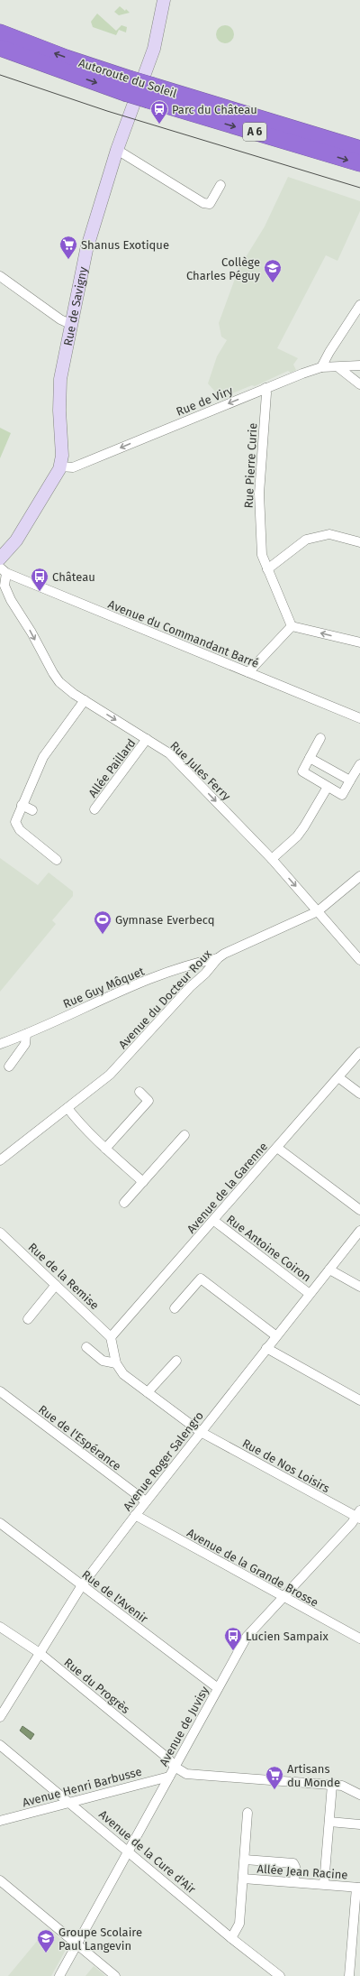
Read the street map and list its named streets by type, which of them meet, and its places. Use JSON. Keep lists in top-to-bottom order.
{
  "streets": {
    "highway": ["Autoroute du Soleil", "A 6"],
    "main road": ["Rue de Savigny"],
    "street": [
      "Rue de Viry",
      "Rue Pierre Curie",
      "Avenue du Commandant Barré",
      "Allée Paillard",
      "Rue Jules Ferry",
      "Rue Guy Môquet",
      "Avenue du Docteur Roux",
      "Avenue de la Garenne",
      "Rue Antoine Coiron",
      "Rue de la Remise",
      "Rue de l'Espérance",
      "Avenue Roger Salengro",
      "Rue de Nos Loisirs",
      "Avenue de la Grande Brosse",
      "Rue de l'Avenir",
      "Rue du Progrès",
      "Avenue de Juvisy",
      "Avenue Henri Barbusse",
      "Avenue de la Cure d'Air",
      "Allée Jean Racine"
    ]
  },
  "crossings": [
    ["Rue de Savigny", "Rue de Viry"],
    ["Rue de Viry", "Rue Pierre Curie"],
    ["Avenue du Commandant Barré", "Rue Jules Ferry"],
    ["Allée Paillard", "Rue Jules Ferry"],
    ["Rue Jules Ferry", "Avenue du Docteur Roux"],
    ["Rue Guy Môquet", "Avenue du Docteur Roux"],
    ["Avenue de la Garenne", "Rue Antoine Coiron"],
    ["Avenue de la Garenne", "Rue de la Remise"],
    ["Rue Antoine Coiron", "Avenue Roger Salengro"],
    ["Rue de l'Espérance", "Avenue Roger Salengro"],
    ["Avenue Roger Salengro", "Rue de Nos Loisirs"],
    ["Avenue Roger Salengro", "Avenue de la Grande Brosse"],
    ["Avenue Roger Salengro", "Rue de l'Avenir"],
    ["Avenue Roger Salengro", "Rue du Progrès"],
    ["Rue de Nos Loisirs", "Avenue de Juvisy"],
    ["Avenue de la Grande Brosse", "Avenue de Juvisy"],
    ["Rue de l'Avenir", "Avenue de Juvisy"],
    ["Rue du Progrès", "Avenue de Juvisy"],
    ["Avenue de Juvisy", "Avenue Henri Barbusse"],
    ["Avenue de Juvisy", "Avenue de la Cure d'Air"],
    ["Avenue Henri Barbusse", "Avenue de la Cure d'Air"]
  ],
  "one_way": ["Rue de Viry", "Rue Jules Ferry"],
  "places": {
    "station": ["Parc du Château"],
    "supermarket": ["Shanus Exotique", "Artisans du Monde"],
    "school or university": ["Collège Charles Péguy", "Groupe Scolaire Paul Langevin"],
    "bus stop": ["Château", "Lucien Sampaix"],
    "sports": ["Gymnase Everbecq"]
  }
}
